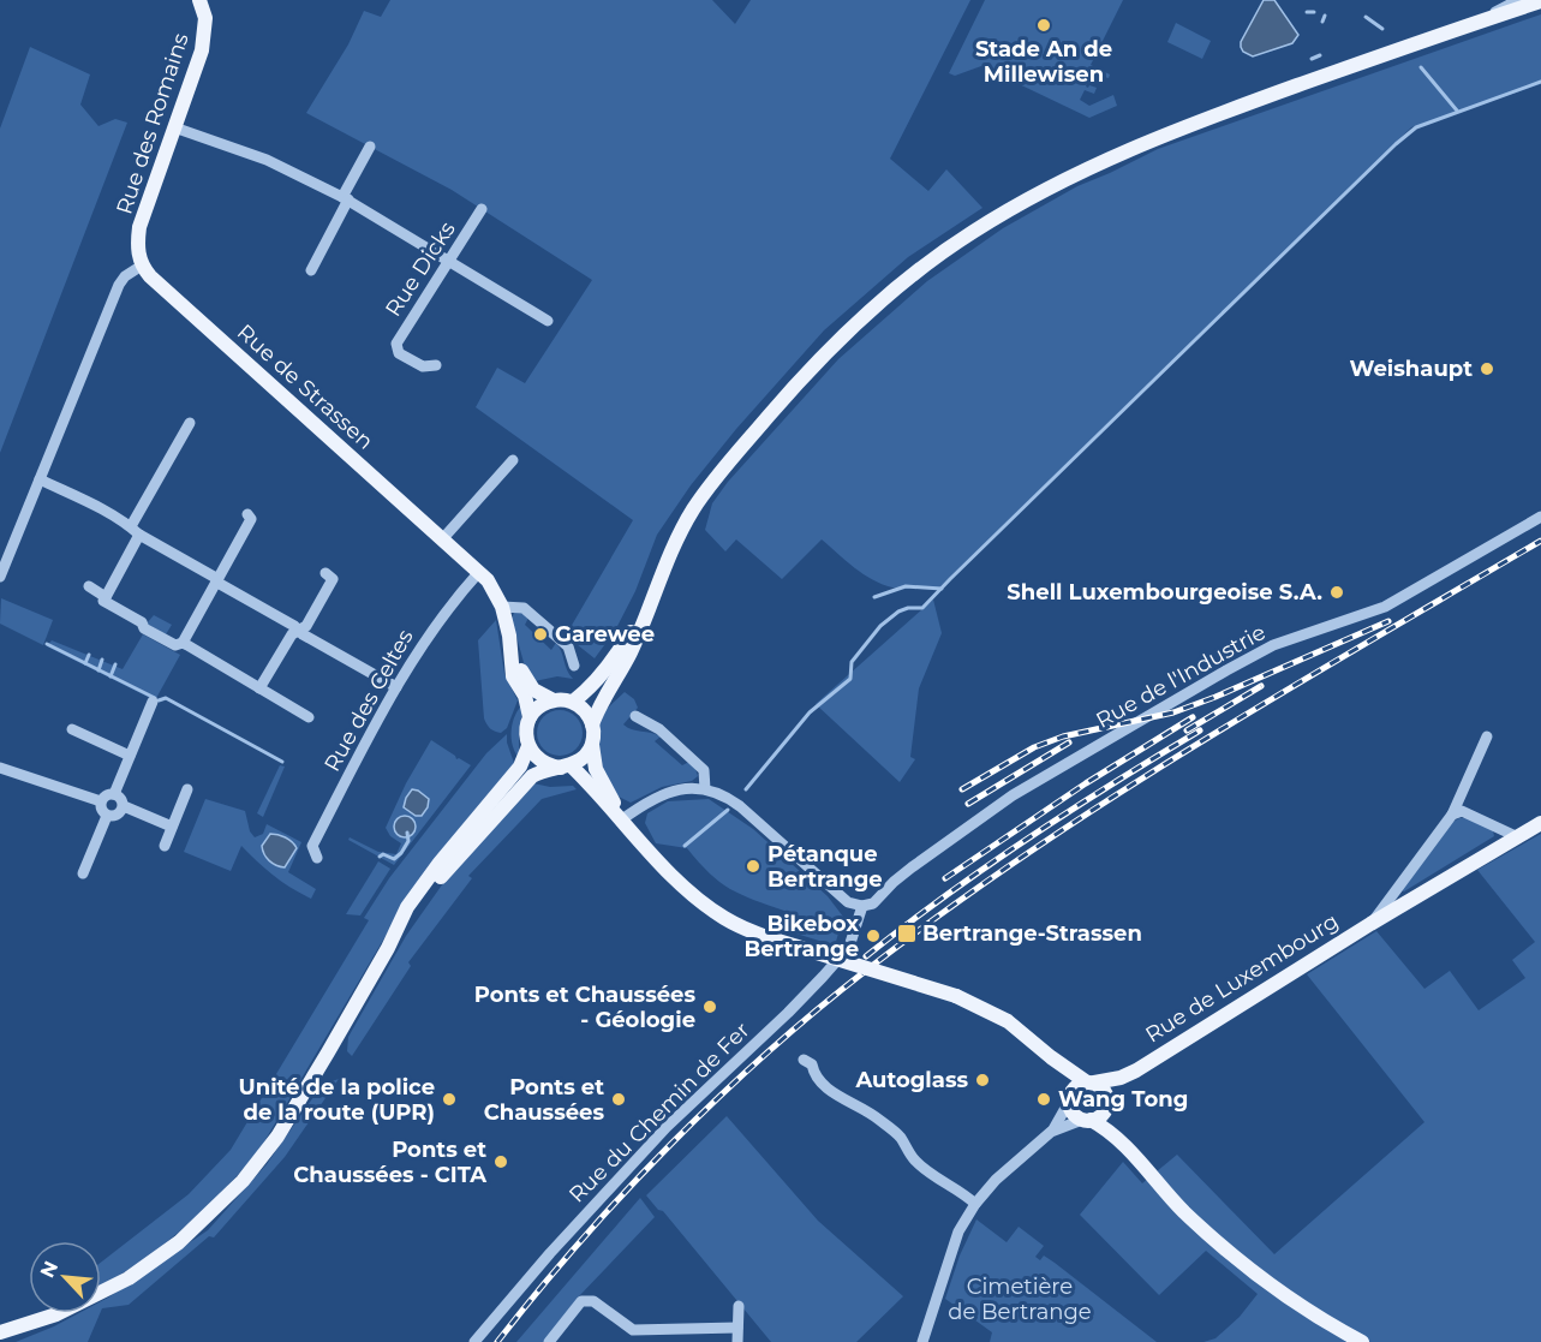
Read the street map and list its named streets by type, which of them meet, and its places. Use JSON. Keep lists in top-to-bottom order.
{
  "streets": {
    "main road": ["Rue des Romains", "Rue de Strassen", "Rue de Luxembourg"],
    "street": [
      "Rue Dicks",
      "Rue de l'Industrie",
      "Rue des Celtes",
      "Rue du Chemin de Fer"
    ]
  },
  "crossings": [
    ["Rue des Romains", "Rue de Strassen"],
    ["Rue de Strassen", "Rue des Celtes"],
    ["Rue de l'Industrie", "Rue du Chemin de Fer"]
  ],
  "parks": ["Cimetière de Bertrange"],
  "places": {
    "other": [
      "Stade An de Millewisen",
      "Weishaupt",
      "Shell Luxembourgeoise S.A.",
      "Garewee",
      "Pétanque Bertrange",
      "Bikebox Bertrange",
      "Ponts et Chaussées - Géologie",
      "Autoglass",
      "Unité de la police de la route (UPR)",
      "Ponts et Chaussées",
      "Wang Tong",
      "Ponts et Chaussées - CITA"
    ],
    "transit": ["Bertrange-Strassen"]
  },
  "north": "top left"
}
